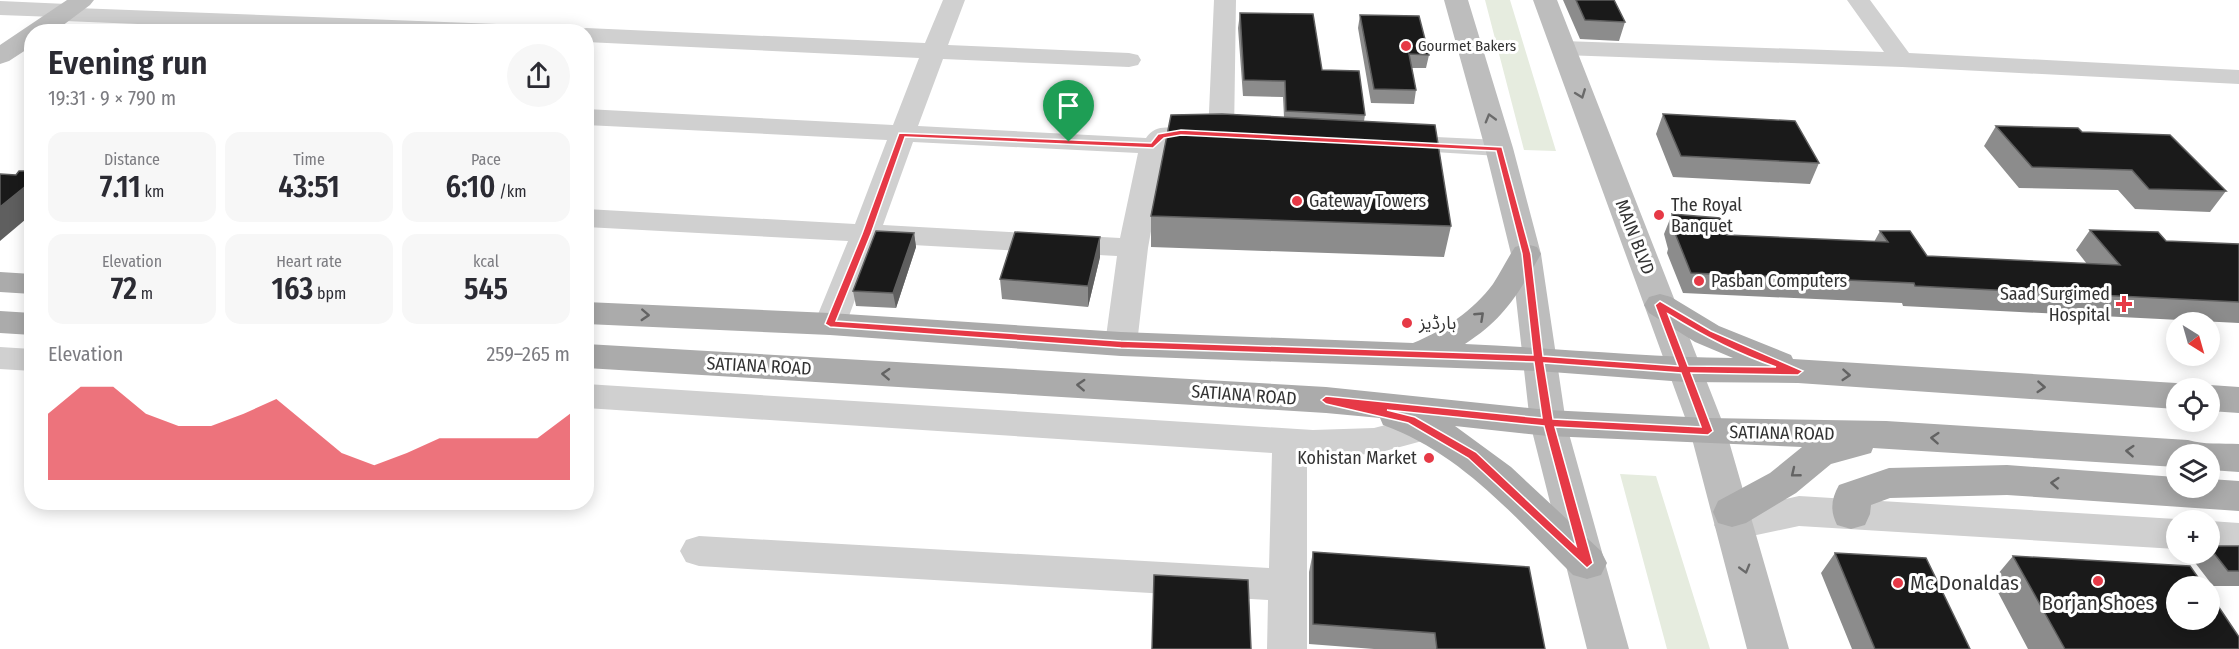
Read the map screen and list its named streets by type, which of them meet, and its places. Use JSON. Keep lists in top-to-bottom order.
{
  "streets": {
    "main road": ["MAIN BLVD", "SATIANA ROAD"]
  },
  "crossings": [
    ["MAIN BLVD", "SATIANA ROAD"]
  ],
  "places": {
    "other": [
      "Gourmet Bakers",
      "Gateway Towers",
      "The Royal Banquet",
      "Pasban Computers",
      "ہارڈیز",
      "Kohistan Market",
      "Borjan Shoes",
      "Mc Donaldas"
    ],
    "health": ["Saad Surgimed Hospital"]
  },
  "north": "bottom right",
  "page": {
    "heading": ["Evening run", "19:31 · 9 × 790 m"],
    "stats": [
      ["Distance", "7.11 km"],
      ["Time", "43:51"],
      ["Pace", "6:10 /km"],
      ["Elevation", "72 m"],
      ["Heart rate", "163 bpm"],
      ["kcal", "545"]
    ],
    "map_buttons": ["+", "−"],
    "chart": ["Elevation", "259–265 m"]
  }
}
